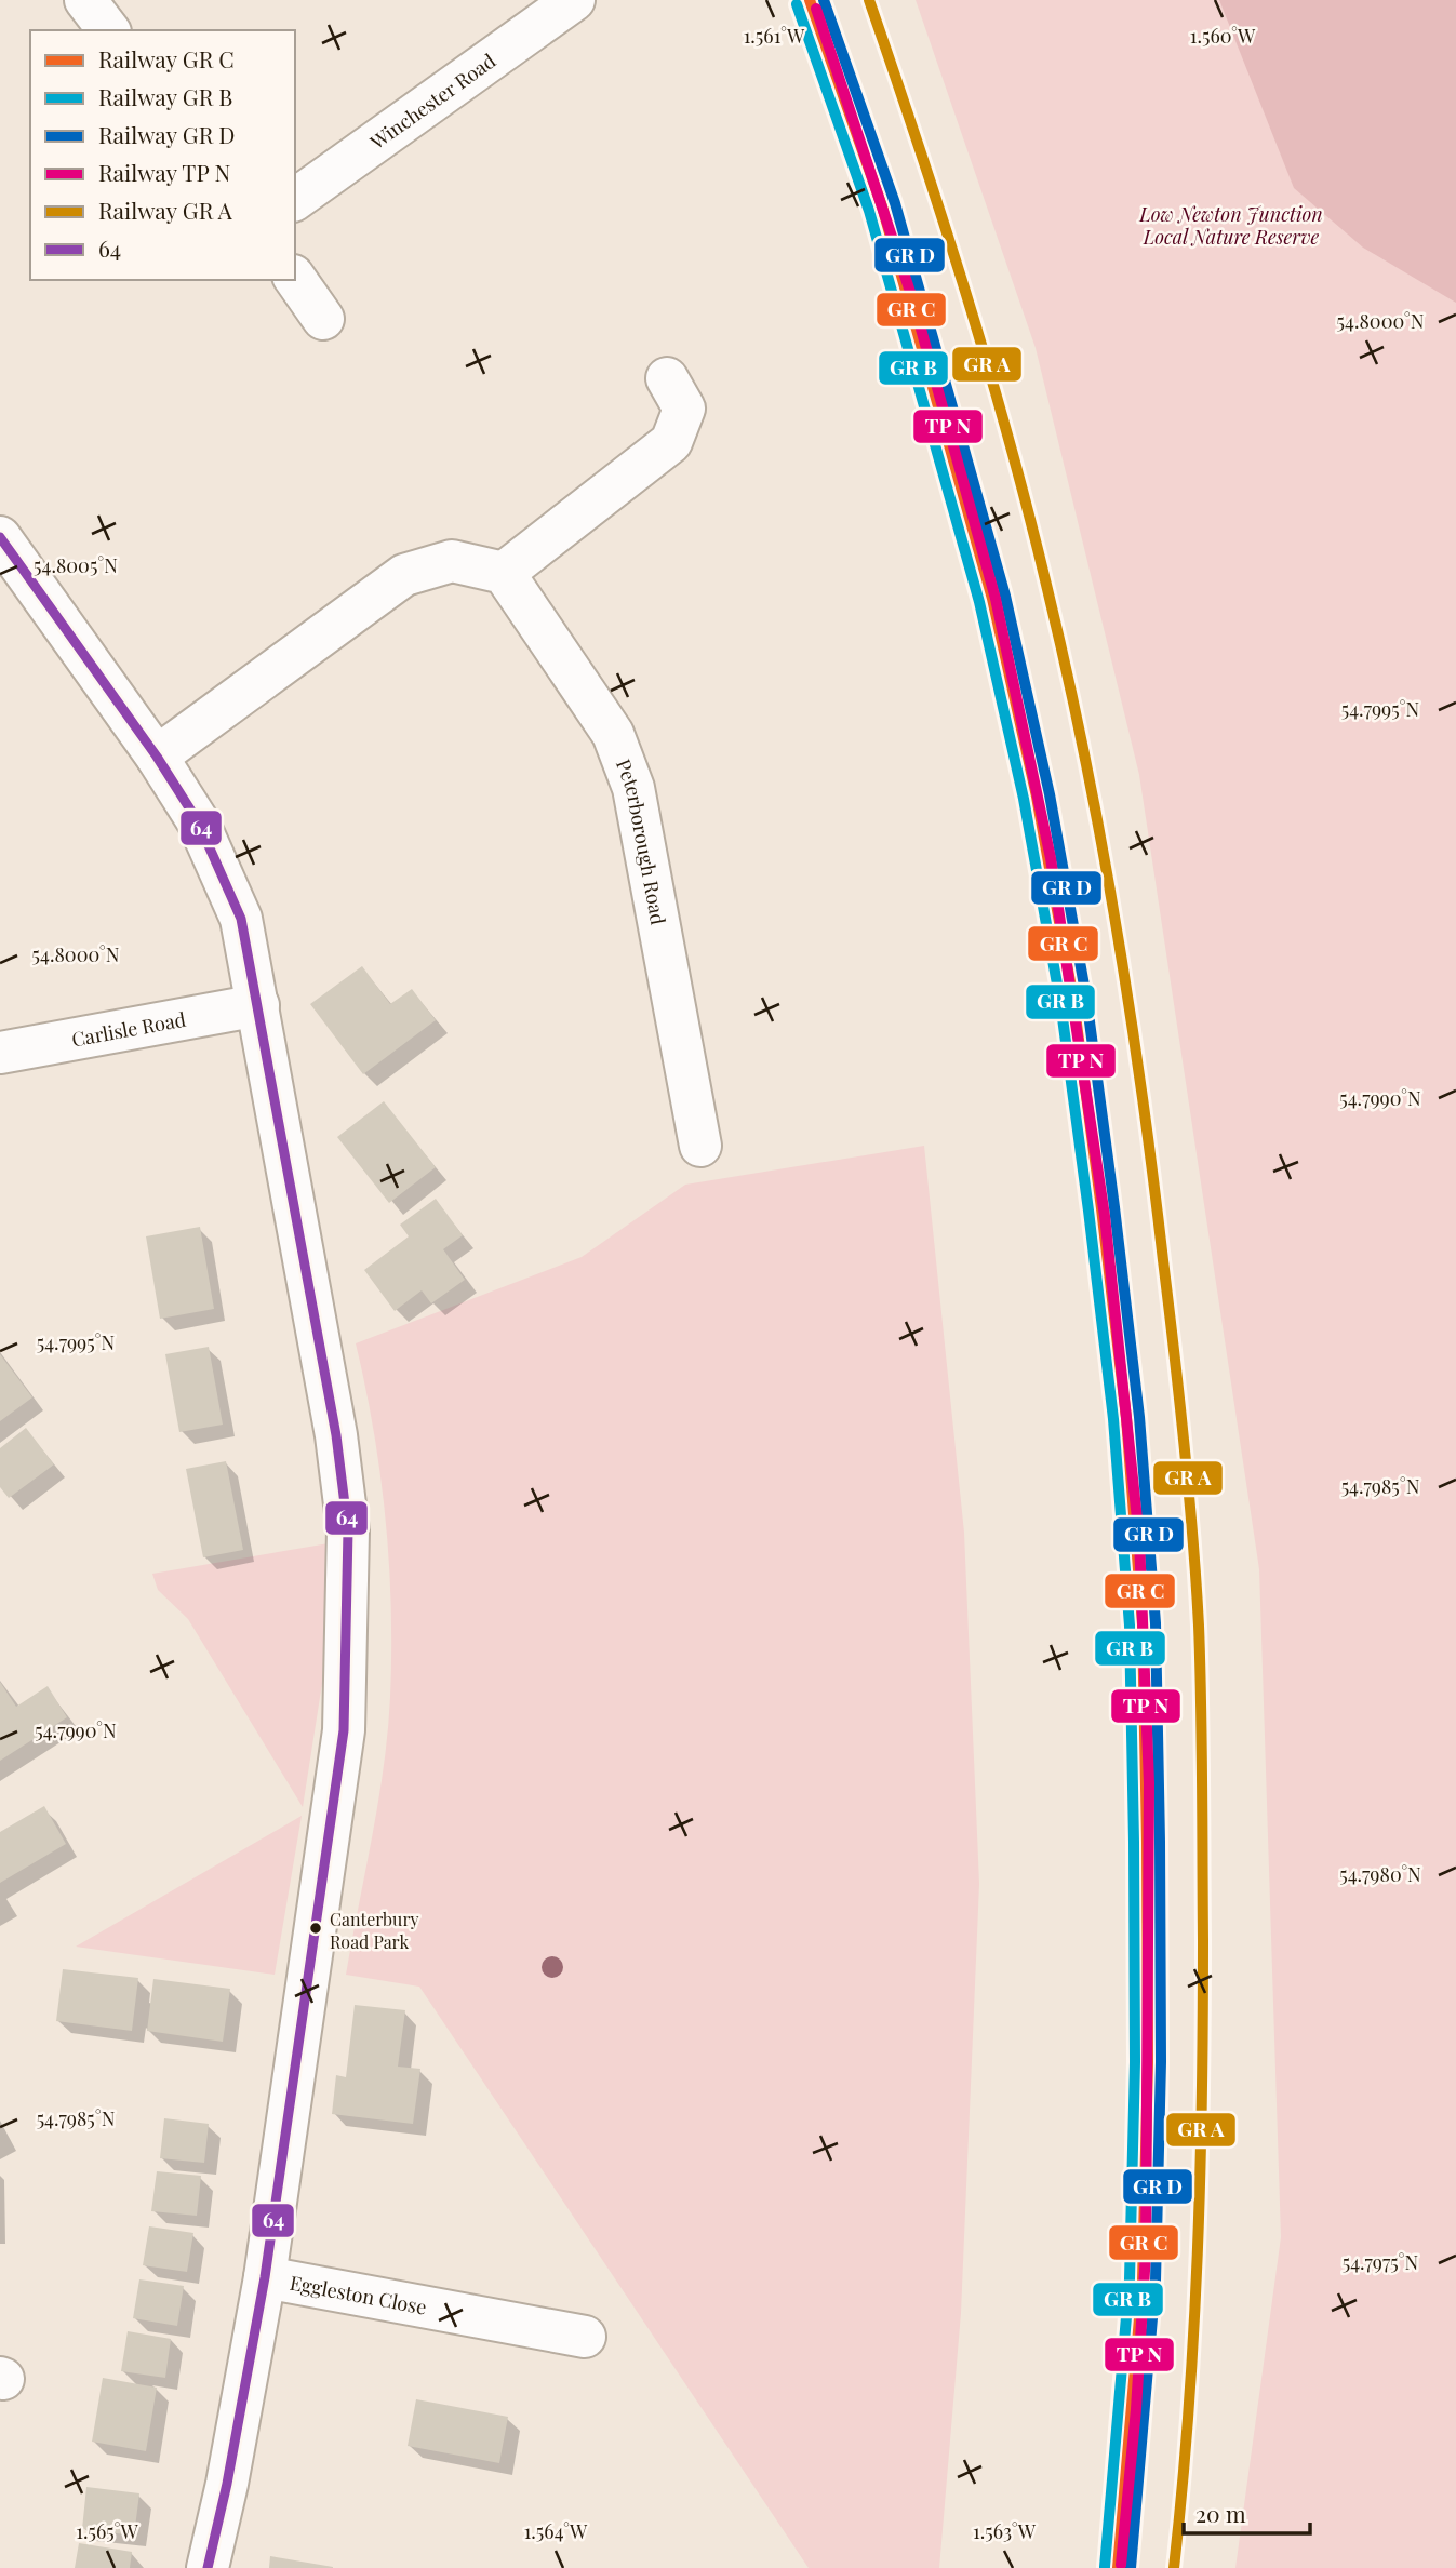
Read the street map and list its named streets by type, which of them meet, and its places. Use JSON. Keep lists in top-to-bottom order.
{
  "streets": {
    "street": [
      "Winchester Road",
      "Peterborough Road",
      "Carlisle Road",
      "Eggleston Close"
    ]
  },
  "parks": ["Low Newton Junction Local Nature Reserve"],
  "places": ["Canterbury Road Park"],
  "lines": ["transit line 64"],
  "legend": [
    "Railway GR C",
    "Railway GR B",
    "Railway GR D",
    "Railway TP N",
    "Railway GR A",
    "64"
  ],
  "scale_bar": "20 m",
  "coordinates": [
    "1.561°W",
    "1.560°W",
    "54.8000°N",
    "54.8005°N",
    "54.7995°N",
    "54.7990°N",
    "54.7985°N",
    "54.7980°N",
    "54.7975°N",
    "1.565°W",
    "1.564°W",
    "1.563°W"
  ]
}
